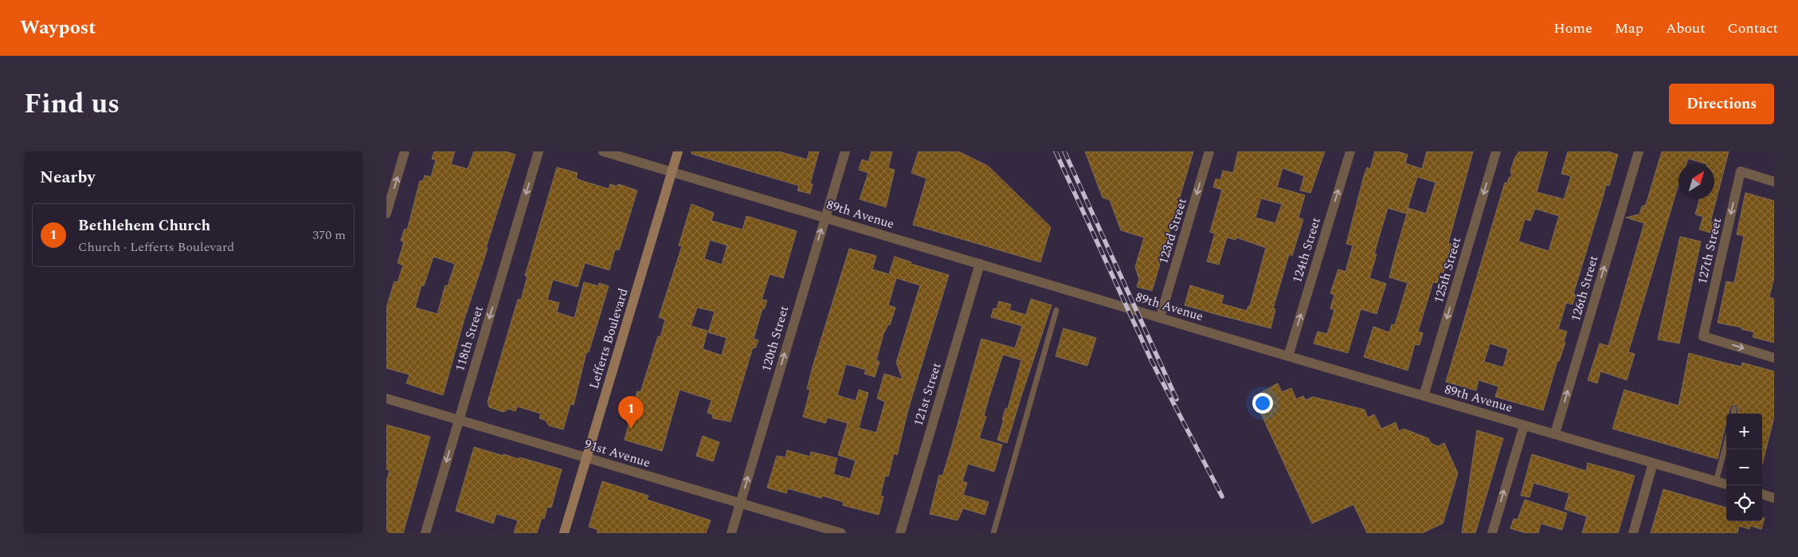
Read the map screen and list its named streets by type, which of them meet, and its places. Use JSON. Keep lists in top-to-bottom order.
{
  "streets": {
    "street": [
      "89th Avenue",
      "123rd Street",
      "124th Street",
      "127th Street",
      "125th Street",
      "126th Street",
      "118th Street",
      "Lefferts Boulevard",
      "120th Street",
      "121st Street",
      "91st Avenue"
    ]
  },
  "crossings": [
    ["89th Avenue", "123rd Street"],
    ["89th Avenue", "124th Street"],
    ["89th Avenue", "125th Street"],
    ["89th Avenue", "126th Street"],
    ["89th Avenue", "Lefferts Boulevard"],
    ["89th Avenue", "120th Street"],
    ["89th Avenue", "121st Street"],
    ["118th Street", "91st Avenue"],
    ["Lefferts Boulevard", "91st Avenue"],
    ["120th Street", "91st Avenue"]
  ],
  "one_way": [
    "123rd Street",
    "124th Street",
    "125th Street",
    "126th Street",
    "118th Street",
    "120th Street"
  ],
  "north": "top right",
  "page": {
    "header": "Waypost",
    "nav": [
      "Home",
      "Map",
      "About",
      "Contact"
    ],
    "title": "Find us",
    "buttons": "Directions",
    "heading": "Nearby",
    "list": [
      {
        "mark": "1",
        "name": "Bethlehem Church",
        "note": "Church · Lefferts Boulevard",
        "value": "370 m"
      }
    ],
    "pins": "1",
    "map_buttons": ["+", "−"]
  }
}
